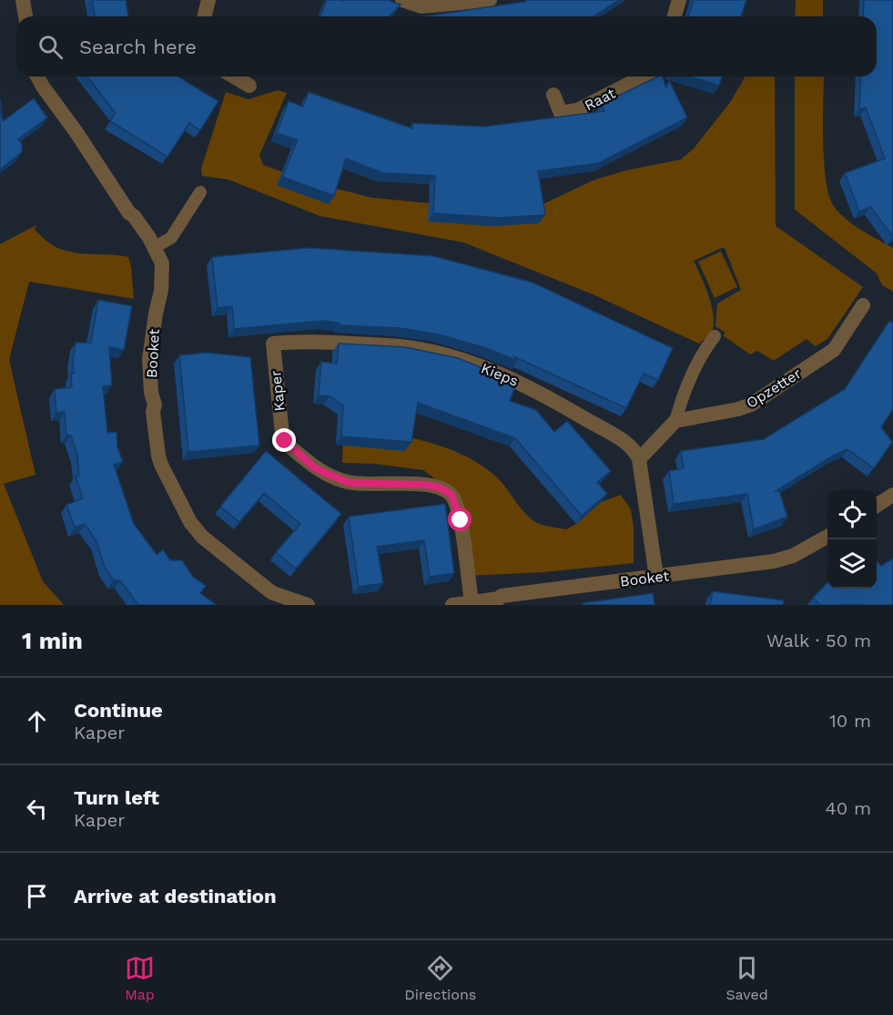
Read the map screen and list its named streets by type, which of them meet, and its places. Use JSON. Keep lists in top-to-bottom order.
{
  "streets": {
    "street": [
      "Raat",
      "Booket",
      "Kieps",
      "Opzetter",
      "Kaper"
    ]
  },
  "crossings": [
    ["Booket", "Kaper"],
    ["Kieps", "Kaper"]
  ],
  "page": {
    "search": "Search here",
    "heading": ["1 min", "Walk · 50 m"],
    "list": [
      ["Continue", "Kaper", "10 m"],
      ["Turn left", "Kaper", "40 m"],
      "Arrive at destination"
    ],
    "nav": ["Map", "Directions", "Saved"]
  }
}
